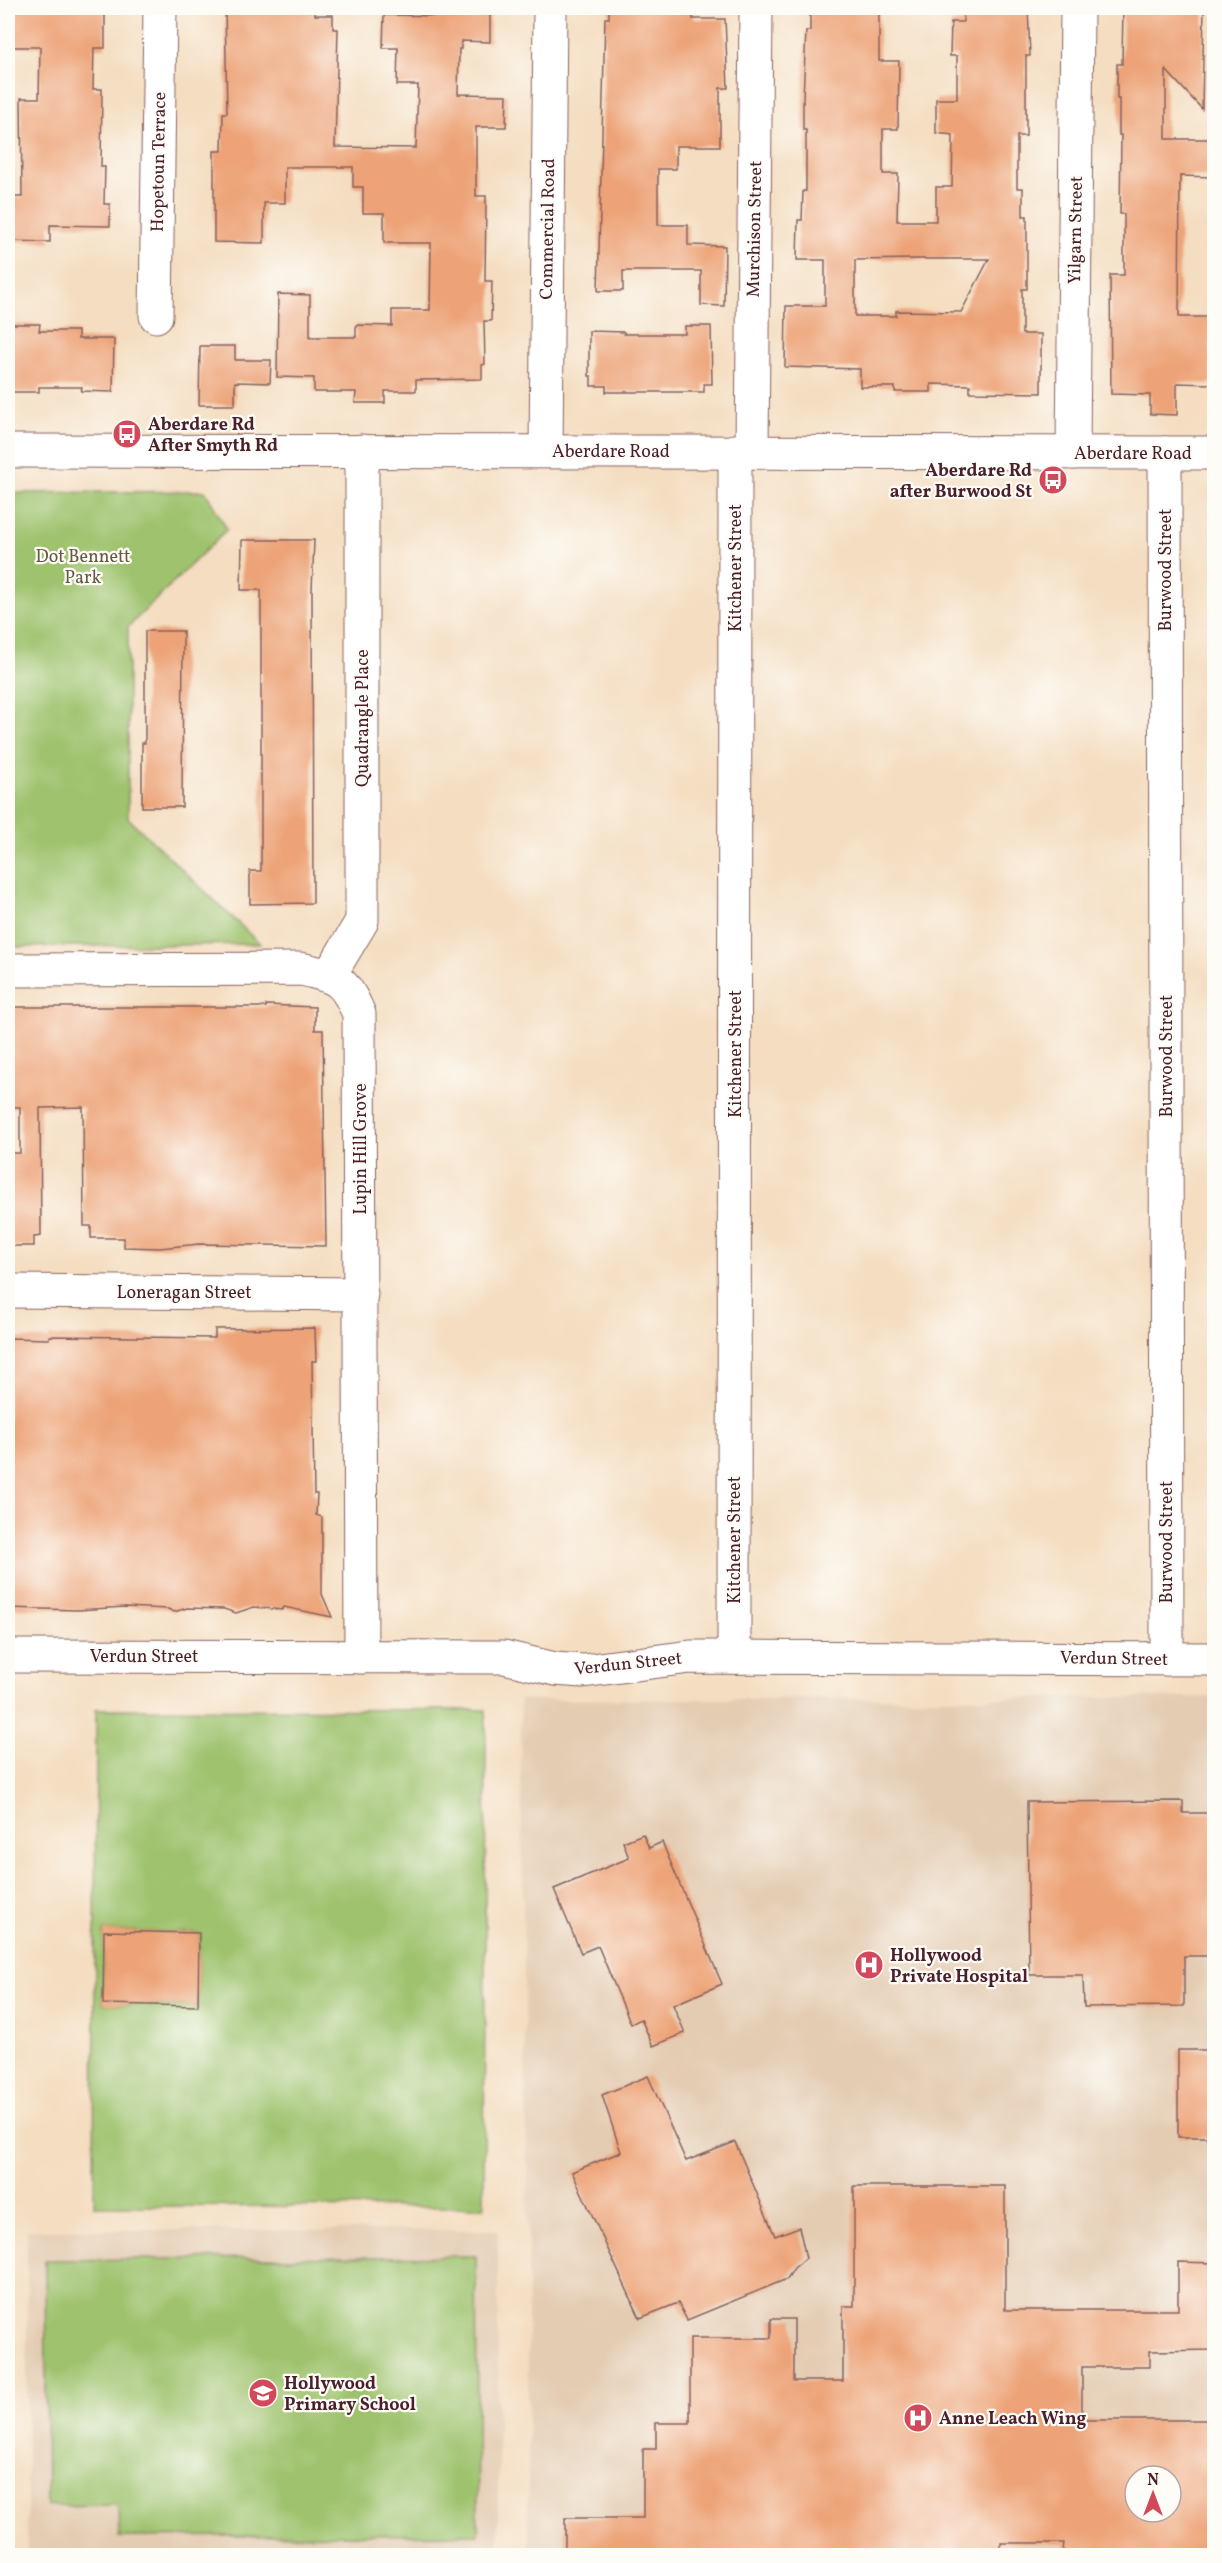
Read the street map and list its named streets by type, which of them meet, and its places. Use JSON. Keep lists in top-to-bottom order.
{
  "streets": {
    "street": [
      "Hopetoun Terrace",
      "Commercial Road",
      "Murchison Street",
      "Yilgarn Street",
      "Aberdare Road",
      "Kitchener Street",
      "Burwood Street",
      "Quadrangle Place",
      "Lupin Hill Grove",
      "Loneragan Street",
      "Verdun Street"
    ]
  },
  "crossings": [
    ["Commercial Road", "Aberdare Road"],
    ["Murchison Street", "Aberdare Road"],
    ["Murchison Street", "Kitchener Street"],
    ["Yilgarn Street", "Aberdare Road"],
    ["Aberdare Road", "Kitchener Street"],
    ["Aberdare Road", "Burwood Street"],
    ["Aberdare Road", "Quadrangle Place"],
    ["Kitchener Street", "Verdun Street"],
    ["Burwood Street", "Verdun Street"],
    ["Quadrangle Place", "Lupin Hill Grove"],
    ["Lupin Hill Grove", "Loneragan Street"],
    ["Lupin Hill Grove", "Verdun Street"]
  ],
  "parks": ["Dot Bennett Park"],
  "places": {
    "bus stop": ["Aberdare Rd After Smyth Rd", "Aberdare Rd after Burwood St"],
    "hospital": ["Hollywood Private Hospital", "Anne Leach Wing"],
    "school or university": ["Hollywood Primary School"]
  },
  "north": "top"
}
